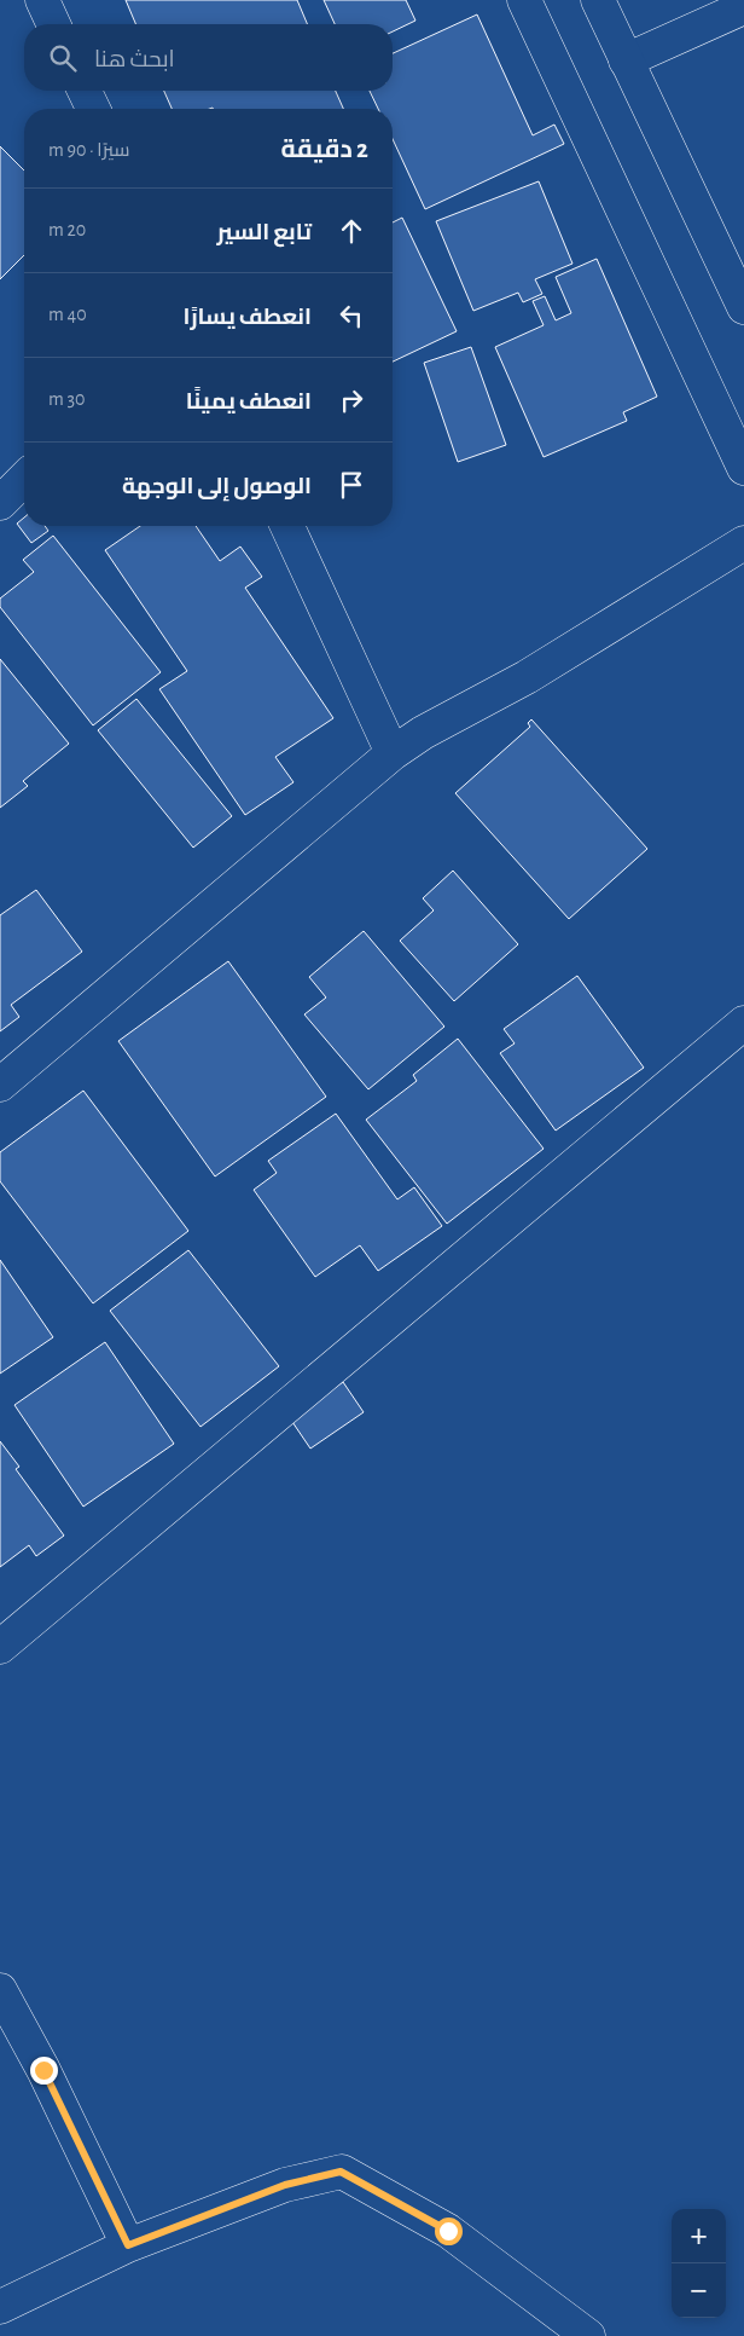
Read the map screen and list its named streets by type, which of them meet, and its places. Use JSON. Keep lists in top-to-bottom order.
{
  "page": {
    "search": "ابحث هنا",
    "heading": ["2 دقيقة", "سيرًا · 90 m"],
    "list": [
      ["تابع السير", "20 m"],
      ["انعطف يسارًا", "40 m"],
      ["انعطف يمينًا", "30 m"],
      "الوصول إلى الوجهة"
    ],
    "map_buttons": ["+", "−"]
  }
}
